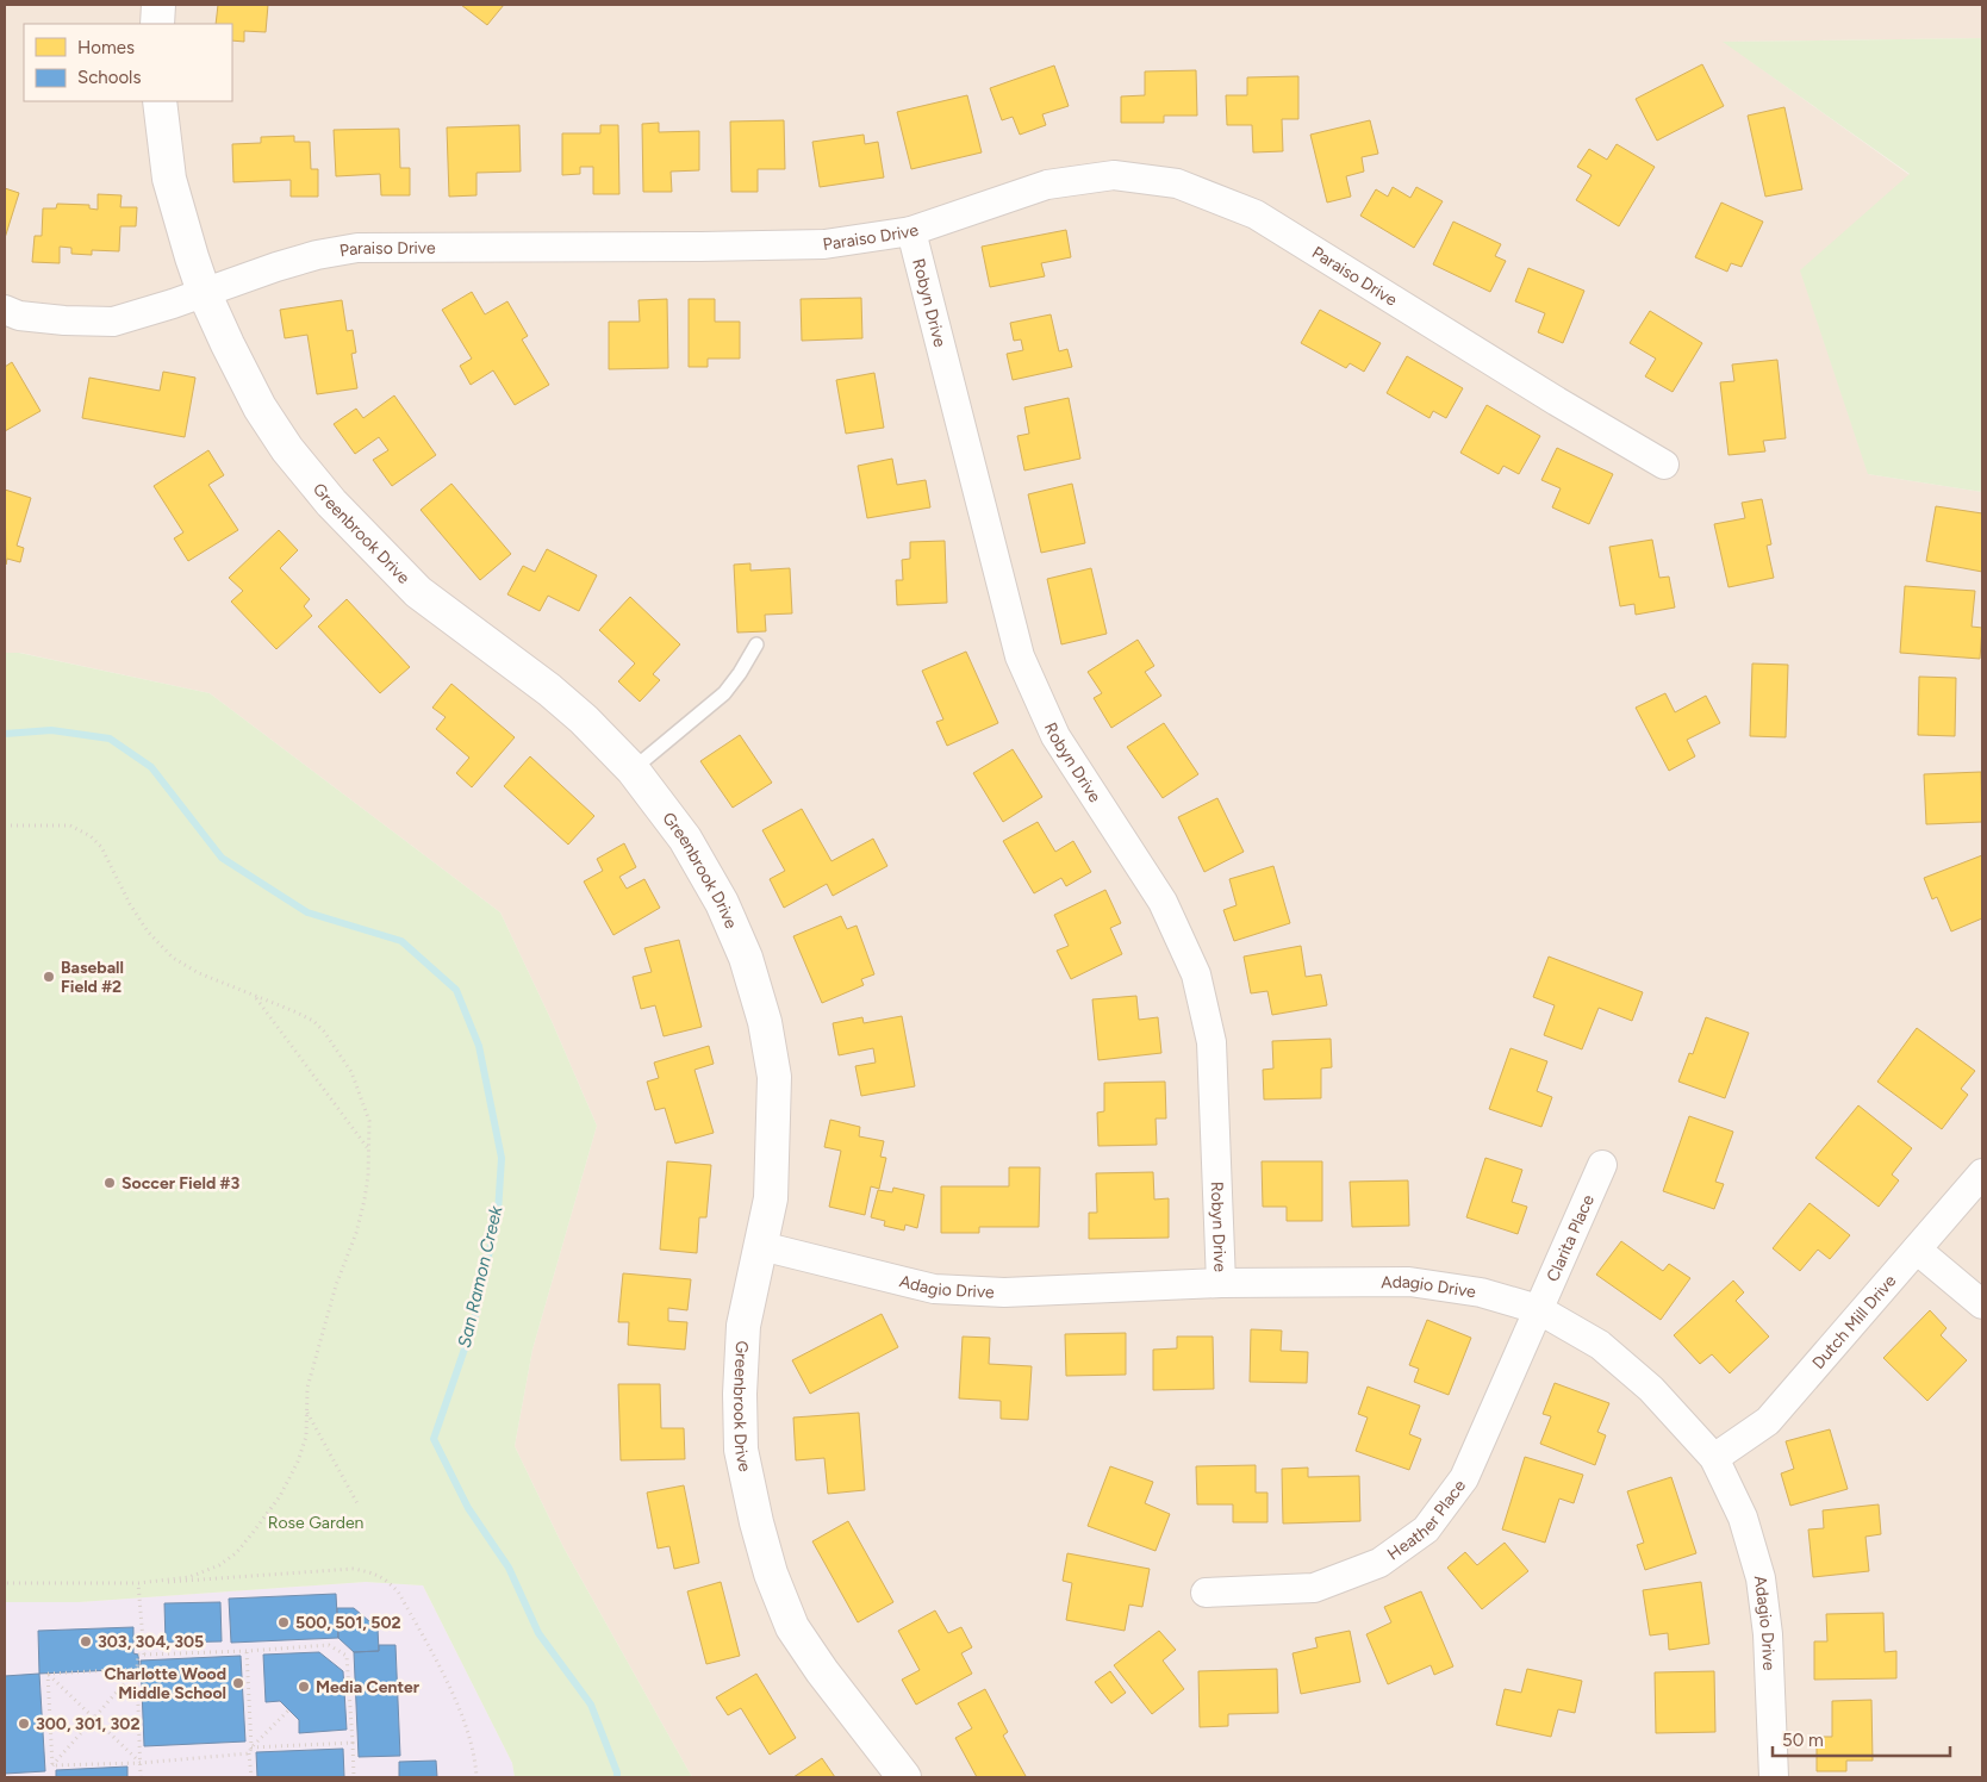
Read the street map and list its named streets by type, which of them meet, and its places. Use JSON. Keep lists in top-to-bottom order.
{
  "streets": {
    "street": [
      "Paraiso Drive",
      "Robyn Drive",
      "Greenbrook Drive",
      "Clarita Place",
      "Adagio Drive",
      "Dutch Mill Drive",
      "Heather Place"
    ]
  },
  "crossings": [
    ["Paraiso Drive", "Robyn Drive"],
    ["Paraiso Drive", "Greenbrook Drive"],
    ["Robyn Drive", "Adagio Drive"],
    ["Greenbrook Drive", "Adagio Drive"],
    ["Clarita Place", "Adagio Drive"],
    ["Clarita Place", "Heather Place"],
    ["Adagio Drive", "Dutch Mill Drive"],
    ["Adagio Drive", "Heather Place"]
  ],
  "water": ["San Ramon Creek"],
  "parks": ["Rose Garden"],
  "places": [
    "Baseball Field #2",
    "Soccer Field #3",
    "500, 501, 502",
    "303, 304, 305",
    "Charlotte Wood Middle School",
    "Media Center",
    "300, 301, 302"
  ],
  "legend": ["Homes", "Schools"],
  "scale_bar": "50 m"
}
